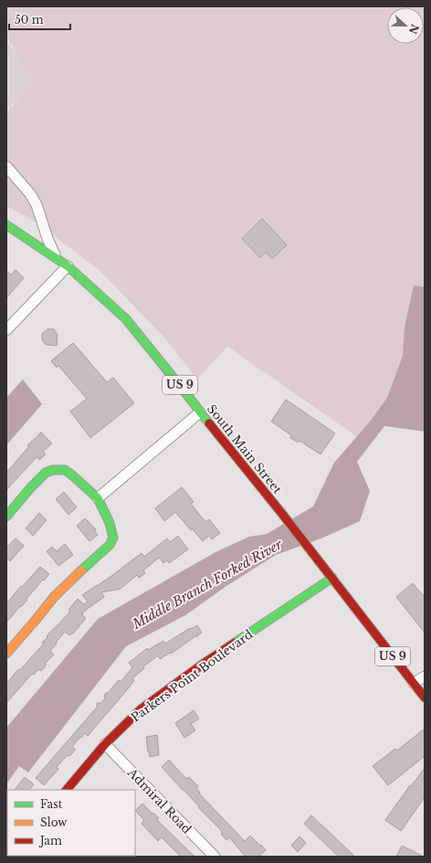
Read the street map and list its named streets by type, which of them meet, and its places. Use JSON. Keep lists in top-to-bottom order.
{
  "streets": {
    "main road": ["US 9", "South Main Street", "Parkers Point Boulevard"],
    "street": ["Admiral Road"]
  },
  "crossings": [
    ["South Main Street", "Parkers Point Boulevard"],
    ["Parkers Point Boulevard", "Admiral Road"]
  ],
  "water": ["Middle Branch Forked River"],
  "legend": ["Fast", "Slow", "Jam"],
  "scale_bar": "50 m",
  "north": "right"
}
